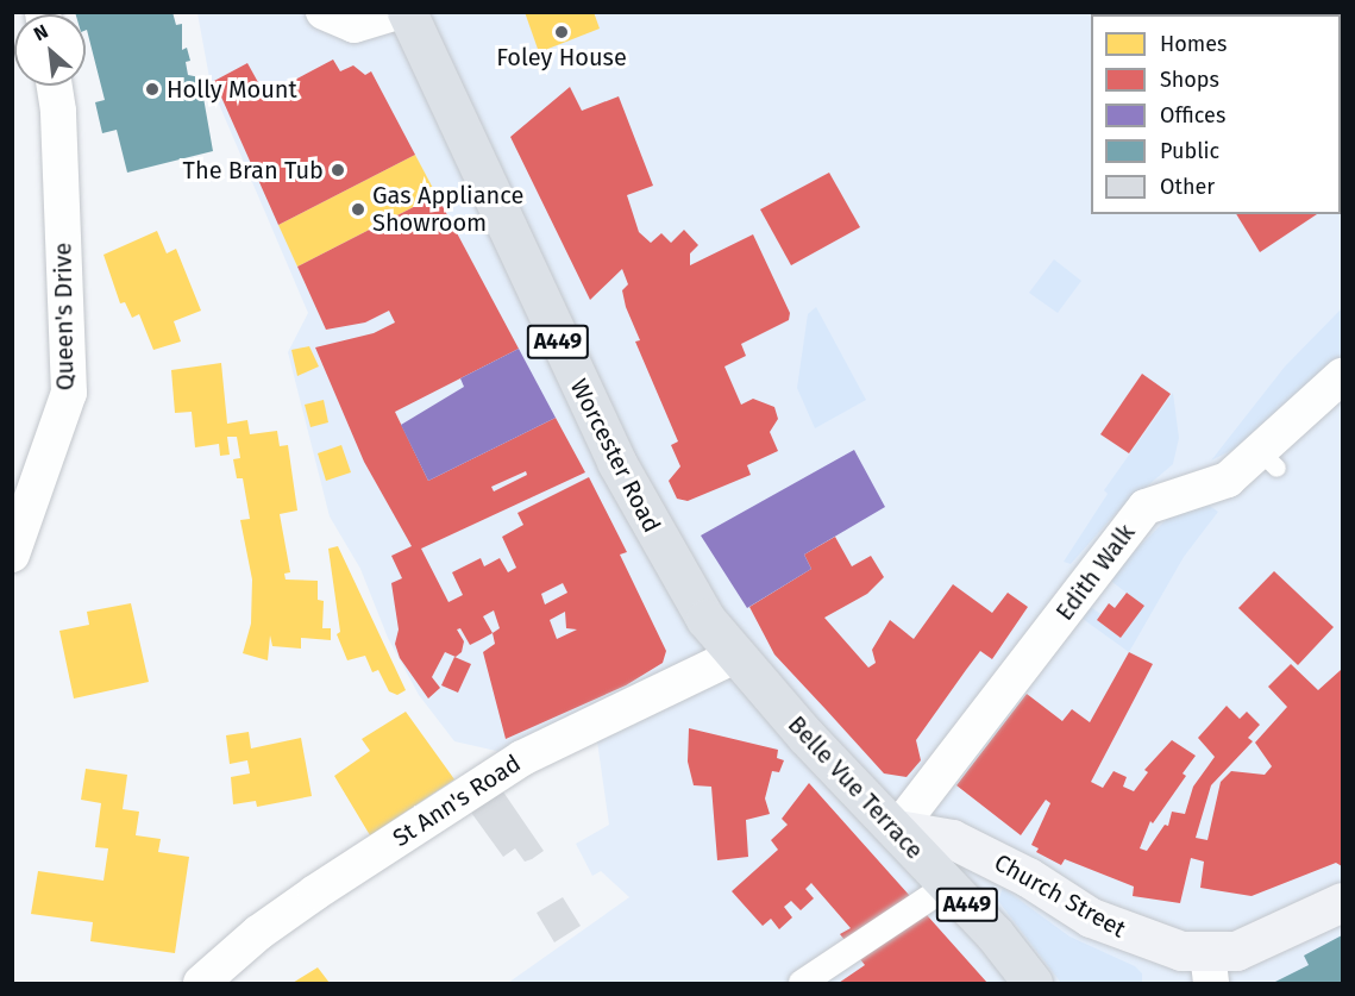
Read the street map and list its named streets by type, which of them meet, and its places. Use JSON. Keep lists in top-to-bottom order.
{
  "streets": {
    "highway": ["A449", "Worcester Road", "Belle Vue Terrace"],
    "main road": ["Church Street"],
    "street": ["Queen's Drive", "Edith Walk", "St Ann's Road"]
  },
  "crossings": [
    ["Worcester Road", "Belle Vue Terrace"],
    ["Worcester Road", "St Ann's Road"],
    ["Edith Walk", "Belle Vue Terrace"],
    ["Edith Walk", "Church Street"],
    ["Belle Vue Terrace", "St Ann's Road"],
    ["Belle Vue Terrace", "Church Street"]
  ],
  "places": [
    "Foley House",
    "Holly Mount",
    "The Bran Tub",
    "Gas Appliance Showroom"
  ],
  "legend": [
    "Homes",
    "Shops",
    "Offices",
    "Public",
    "Other"
  ],
  "north": "top left"
}
